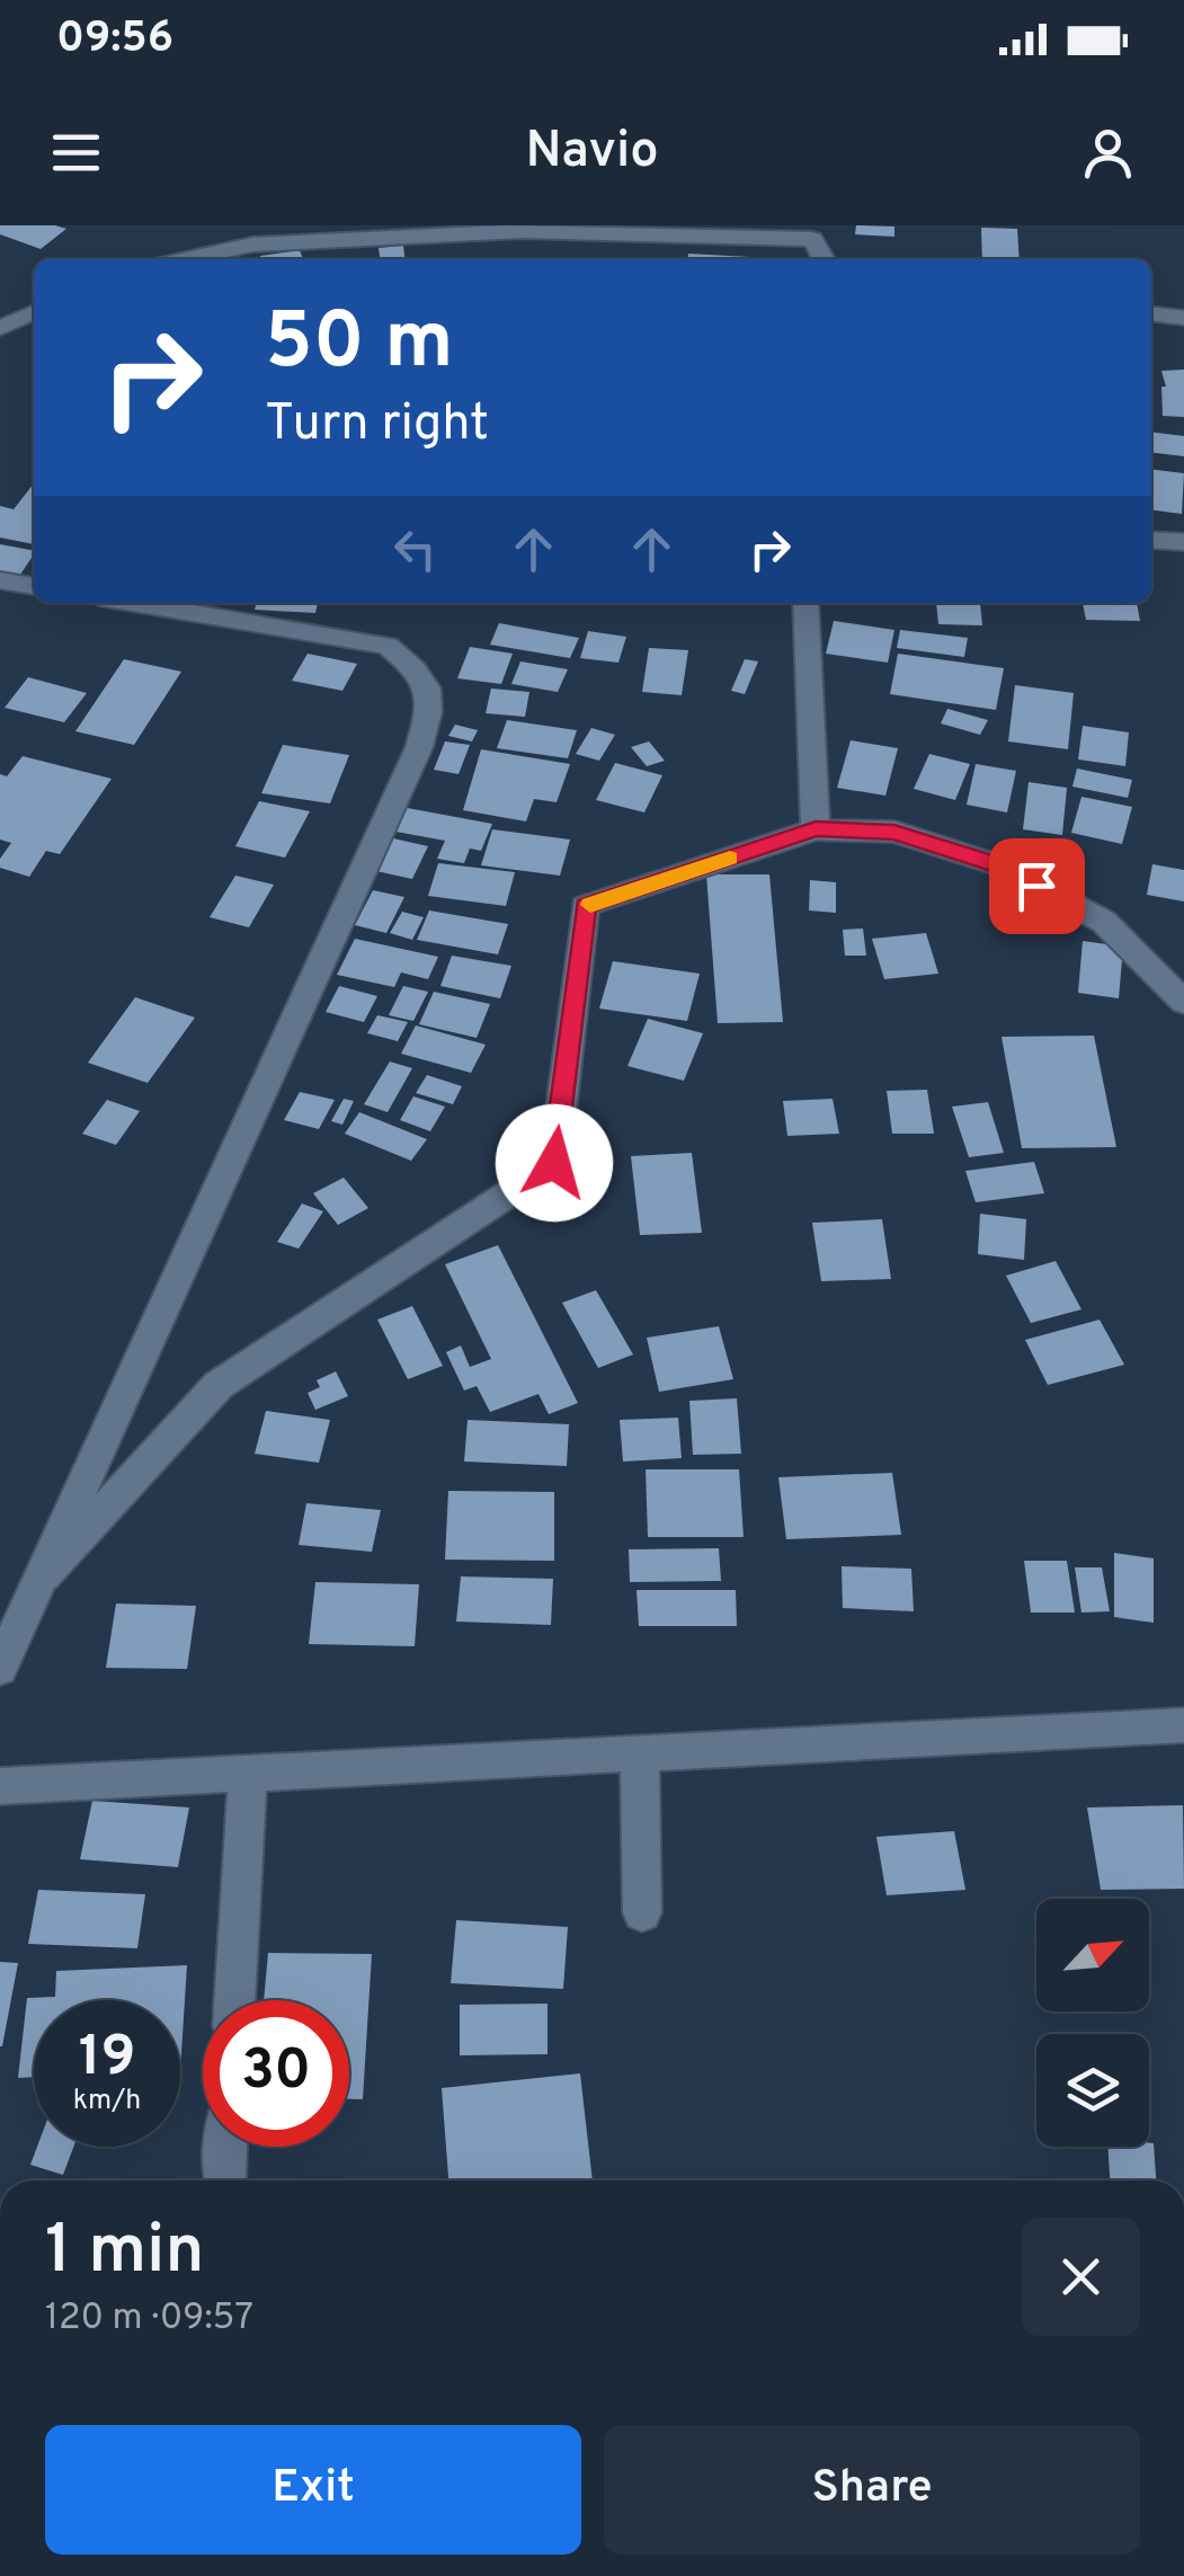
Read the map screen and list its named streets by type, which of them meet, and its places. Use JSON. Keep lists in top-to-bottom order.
{
  "north": "top right",
  "page": {
    "status": "09:56",
    "header": "Navio",
    "turn": ["50 m", "Turn right"],
    "speed": "19 km/h",
    "limit": "30",
    "heading": ["1 min", "120 m · 09:57"],
    "buttons": ["Exit", "Share"]
  }
}
